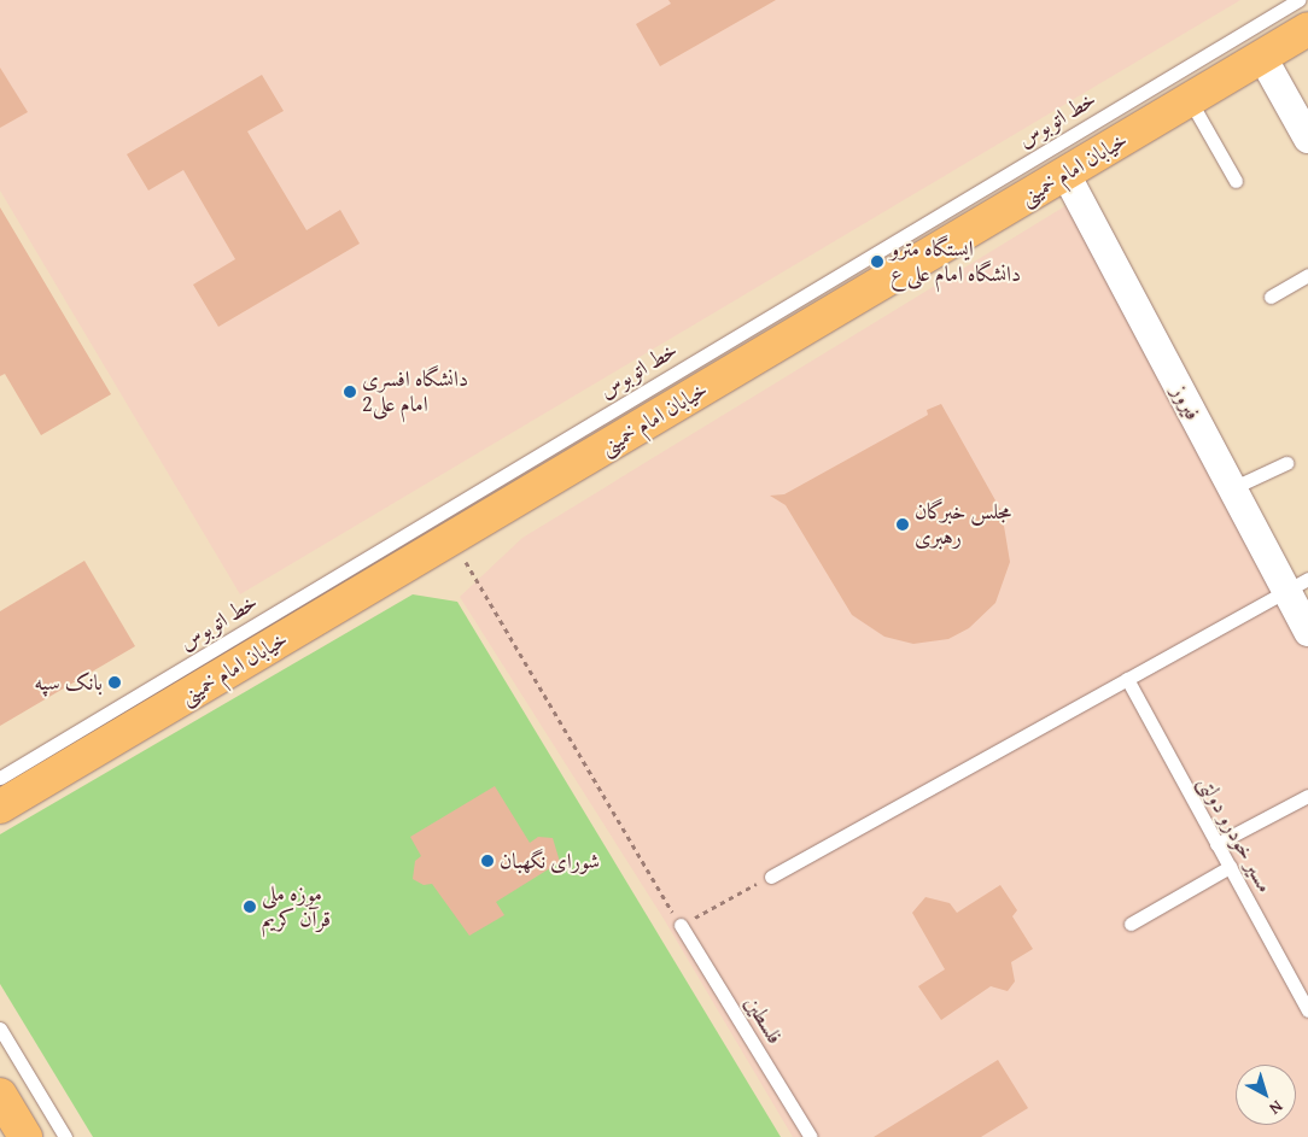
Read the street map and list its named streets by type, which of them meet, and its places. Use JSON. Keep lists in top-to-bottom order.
{
  "streets": {
    "main road": ["خیابان امام خمینی"],
    "street": ["فیروز"],
    "lane": ["خط اتوبوس", "مسیر خودرو دولتی", "فلسطین"]
  },
  "crossings": [
    ["خیابان امام خمینی", "فیروز"]
  ],
  "places": [
    "ایستگاه مترو دانشگاه امام علی ع",
    "دانشگاه افسری امام علی2",
    "مجلس خبرگان رهبری",
    "بانک سپه",
    "شورای نگهبان",
    "موزه ملی قرآن کریم"
  ],
  "north": "bottom right"
}
